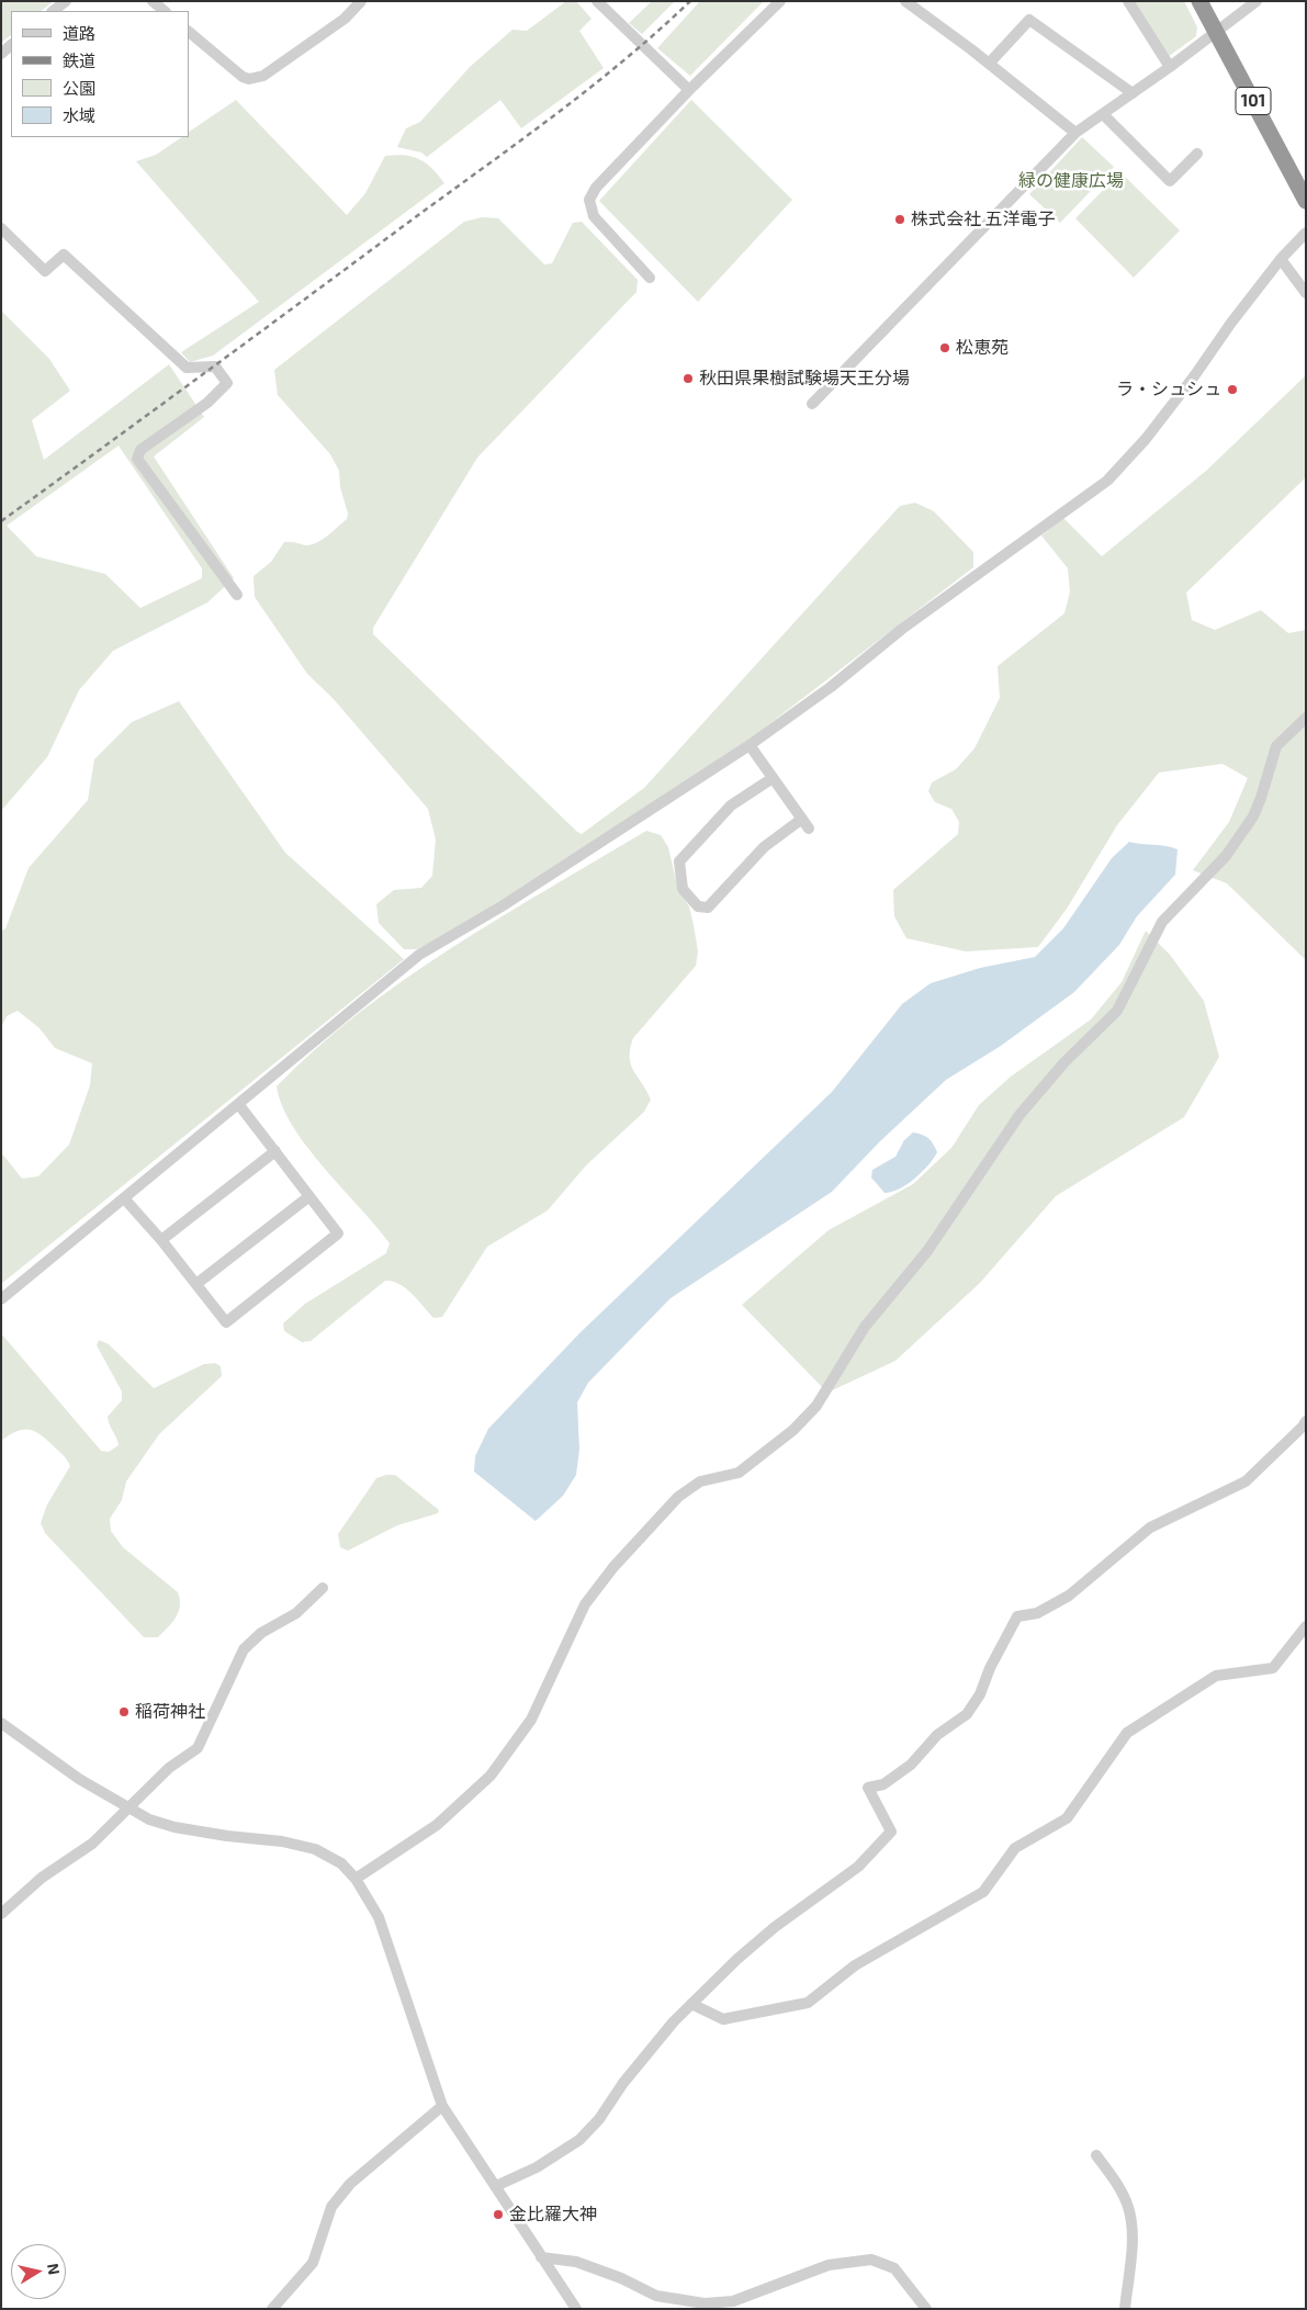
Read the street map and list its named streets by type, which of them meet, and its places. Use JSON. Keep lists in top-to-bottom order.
{
  "streets": {
    "highway": ["101"]
  },
  "parks": ["緑の健康広場"],
  "places": [
    "株式会社 五洋電子",
    "松恵苑",
    "秋田県果樹試験場天王分場",
    "ラ・シュシュ",
    "稲荷神社",
    "金比羅大神"
  ],
  "legend": [
    "道路",
    "鉄道",
    "公園",
    "水域"
  ],
  "north": "right"
}
